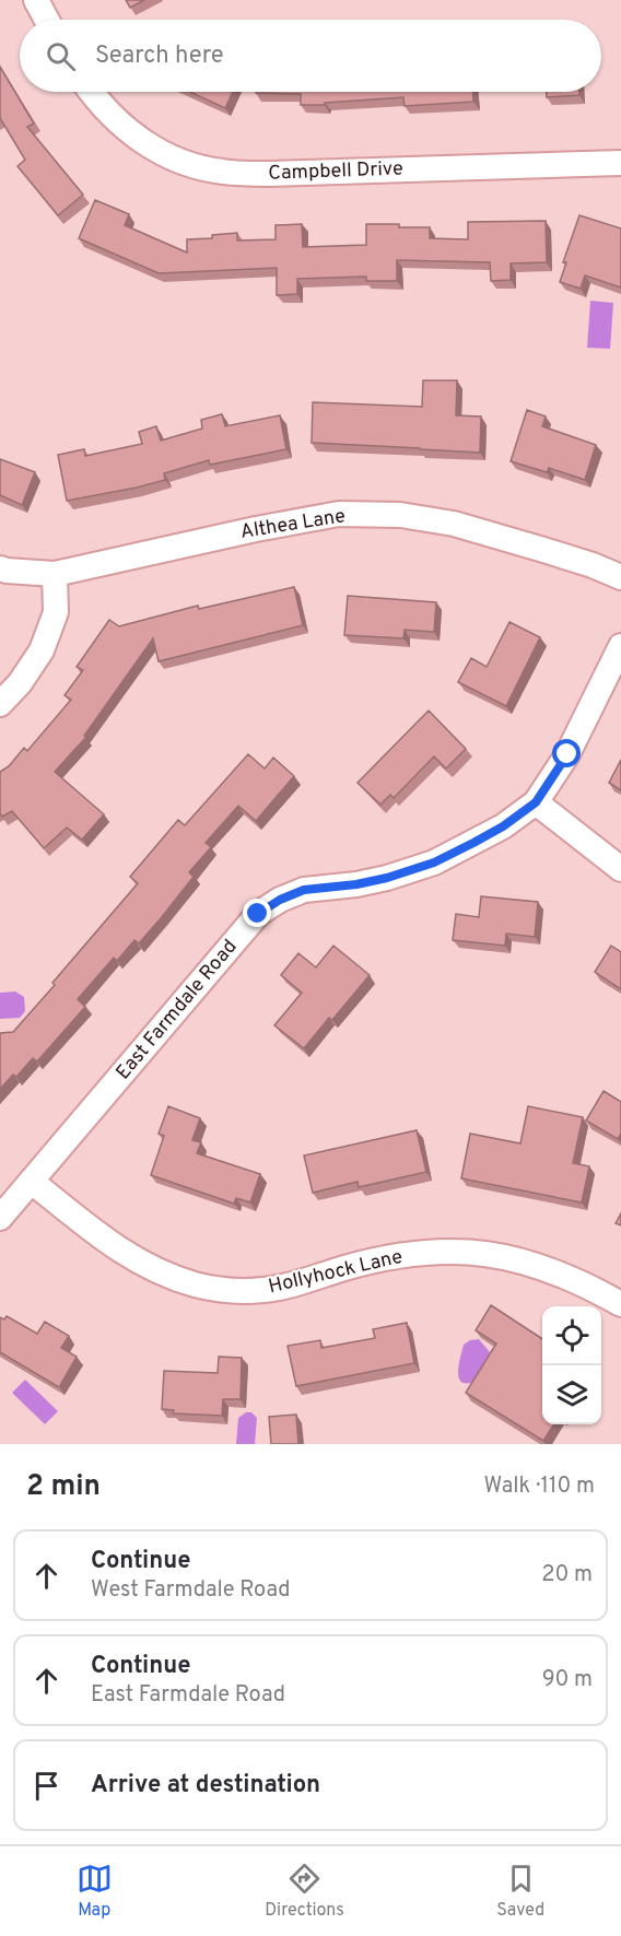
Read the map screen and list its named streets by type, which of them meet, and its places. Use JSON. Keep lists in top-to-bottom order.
{
  "streets": {
    "street": [
      "Campbell Drive",
      "Althea Lane",
      "East Farmdale Road",
      "Hollyhock Lane"
    ]
  },
  "crossings": [
    ["East Farmdale Road", "Hollyhock Lane"]
  ],
  "page": {
    "search": "Search here",
    "heading": ["2 min", "Walk · 110 m"],
    "list": [
      ["Continue", "West Farmdale Road", "20 m"],
      ["Continue", "East Farmdale Road", "90 m"],
      "Arrive at destination"
    ],
    "nav": ["Map", "Directions", "Saved"]
  }
}
